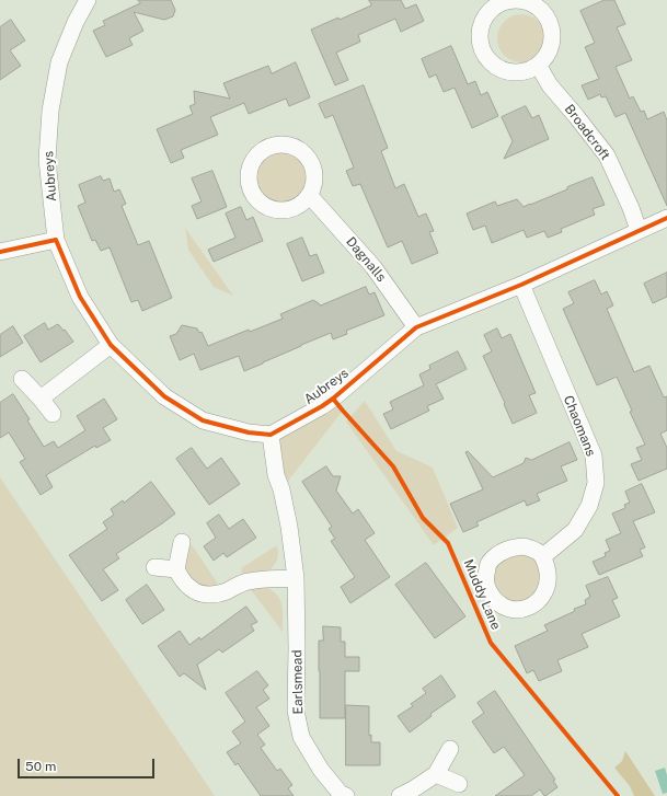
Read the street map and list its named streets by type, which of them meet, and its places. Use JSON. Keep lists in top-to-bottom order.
{
  "streets": {
    "street": [
      "Broadcroft",
      "Aubreys",
      "Dagnalls",
      "Chaomans",
      "Earlsmead"
    ],
    "cycle path": ["Muddy Lane"]
  },
  "crossings": [
    ["Broadcroft", "Aubreys"],
    ["Aubreys", "Dagnalls"],
    ["Aubreys", "Chaomans"],
    ["Aubreys", "Earlsmead"]
  ],
  "scale_bar": "50 m"
}
